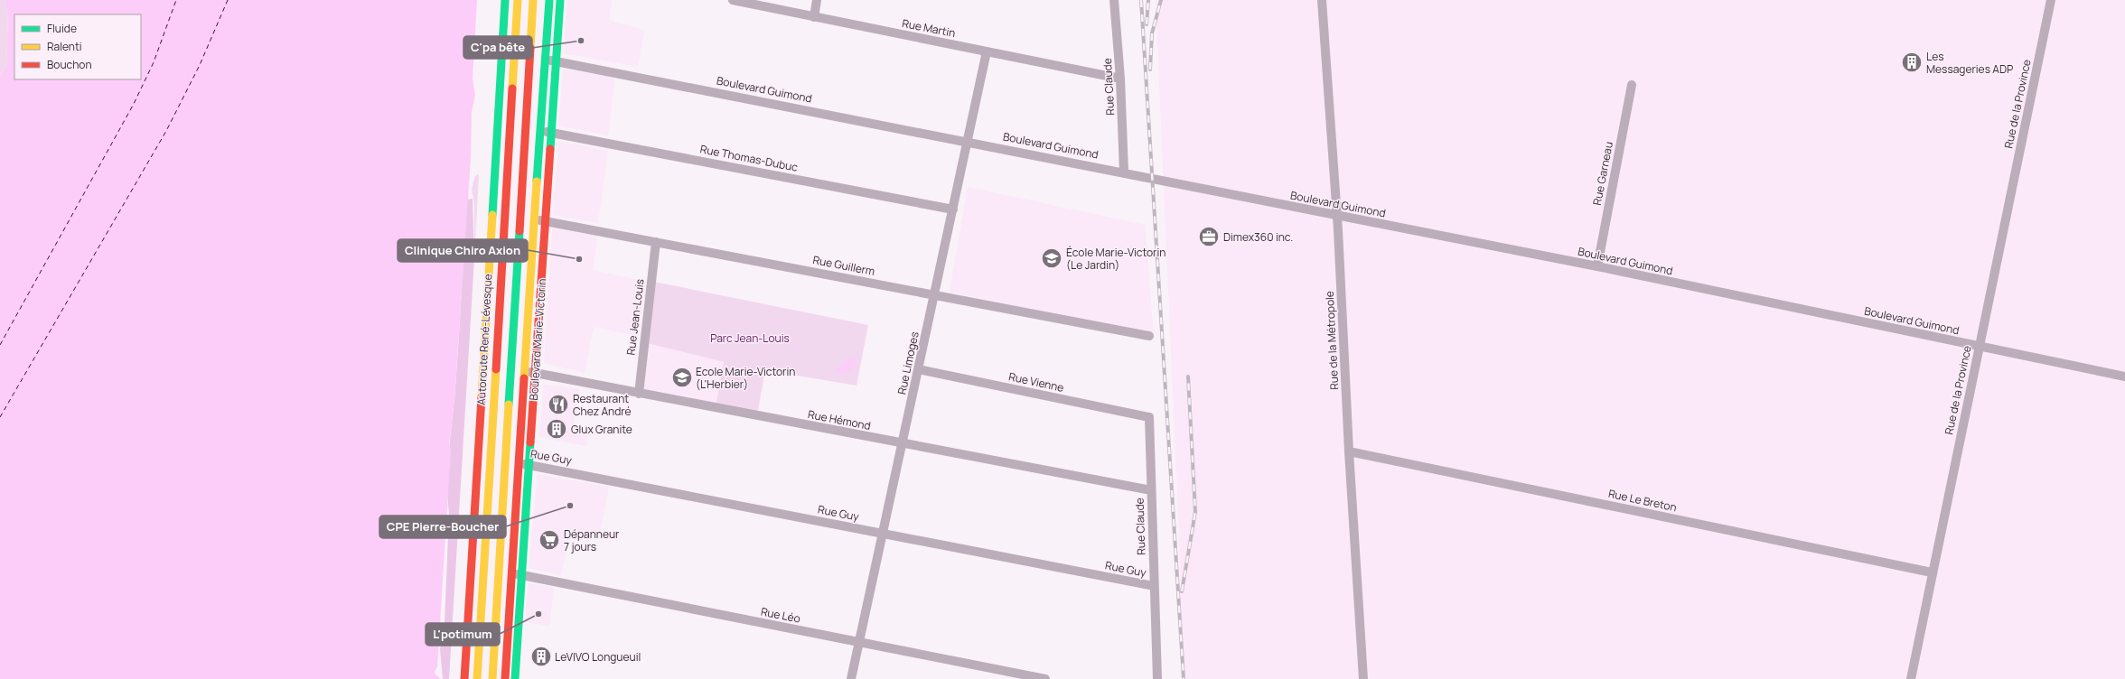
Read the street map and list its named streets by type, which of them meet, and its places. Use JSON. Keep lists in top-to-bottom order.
{
  "streets": {
    "main road": ["Autoroute René-Lévesque", "Boulevard Marie-Victorin"],
    "street": [
      "Rue Martin",
      "Rue Claude",
      "Boulevard Guimond",
      "Rue de la Province",
      "Rue Thomas-Dubuc",
      "Rue Garneau",
      "Rue Guillerm",
      "Rue Jean-Louis",
      "Rue de la Métropole",
      "Rue Limoges",
      "Rue Vienne",
      "Rue Hémond",
      "Rue Guy",
      "Rue Le Breton",
      "Rue Léo"
    ]
  },
  "crossings": [
    ["Rue Martin", "Rue Claude"],
    ["Rue Martin", "Rue Limoges"],
    ["Rue Claude", "Boulevard Guimond"],
    ["Rue Claude", "Rue Vienne"],
    ["Rue Claude", "Rue Hémond"],
    ["Rue Claude", "Rue Guy"],
    ["Boulevard Guimond", "Rue de la Province"],
    ["Boulevard Guimond", "Rue Garneau"],
    ["Boulevard Guimond", "Boulevard Marie-Victorin"],
    ["Boulevard Guimond", "Rue de la Métropole"],
    ["Boulevard Guimond", "Rue Limoges"],
    ["Rue de la Province", "Rue Le Breton"],
    ["Rue Thomas-Dubuc", "Boulevard Marie-Victorin"],
    ["Rue Thomas-Dubuc", "Rue Limoges"],
    ["Rue Guillerm", "Rue Jean-Louis"],
    ["Rue Guillerm", "Boulevard Marie-Victorin"],
    ["Rue Guillerm", "Rue Limoges"],
    ["Rue Jean-Louis", "Rue Hémond"],
    ["Boulevard Marie-Victorin", "Rue Hémond"],
    ["Boulevard Marie-Victorin", "Rue Guy"],
    ["Boulevard Marie-Victorin", "Rue Léo"],
    ["Rue de la Métropole", "Rue Le Breton"],
    ["Rue Limoges", "Rue Vienne"],
    ["Rue Limoges", "Rue Hémond"],
    ["Rue Limoges", "Rue Guy"],
    ["Rue Limoges", "Rue Léo"]
  ],
  "parks": ["Parc Jean-Louis"],
  "places": {
    "other": [
      "C'pa bête",
      "Clinique Chiro Axion",
      "CPE Pierre-Boucher",
      "L'potimum"
    ],
    "building": ["Les Messageries ADP", "Glux Granite", "LeVIVO Longueuil"],
    "office": ["Dimex360 inc."],
    "school or university": ["École Marie-Victorin (Le Jardin)", "Ecole Marie-Victorin (L'Herbier)"],
    "restaurant": ["Restaurant Chez André"],
    "supermarket": ["Dépanneur 7 jours"]
  },
  "legend": ["Fluide", "Ralenti", "Bouchon"]
}
